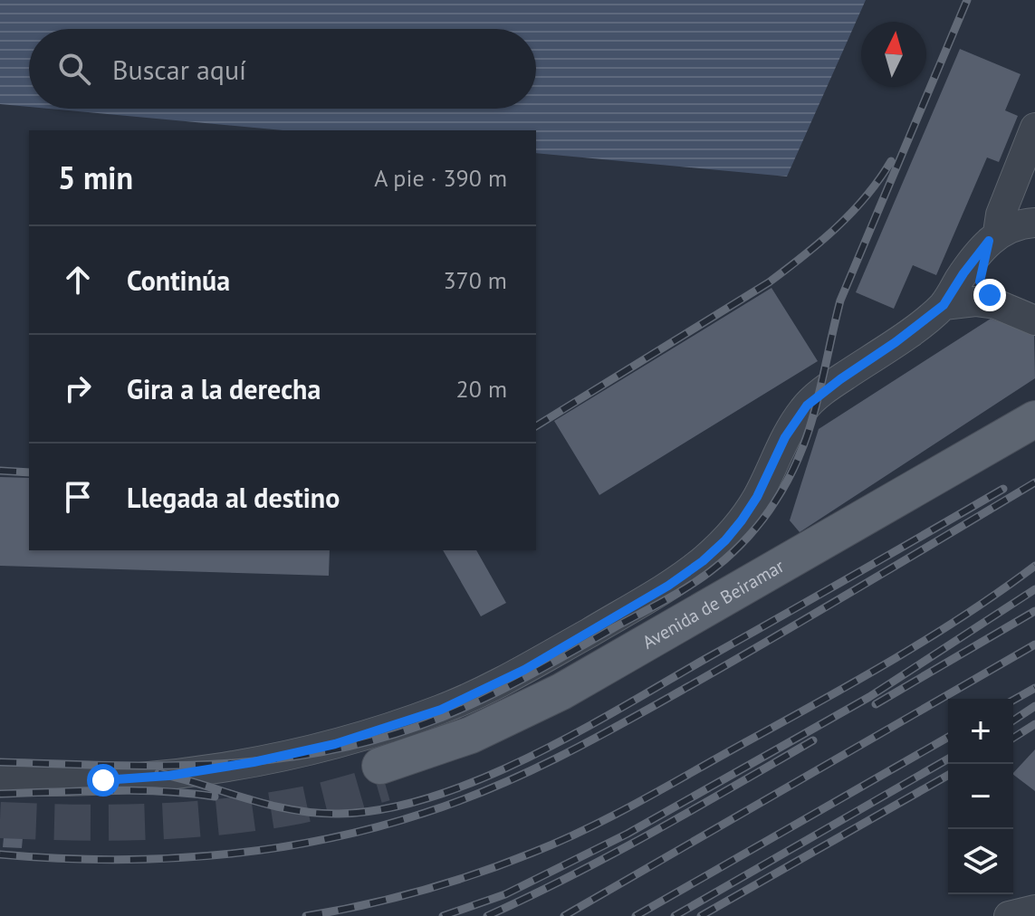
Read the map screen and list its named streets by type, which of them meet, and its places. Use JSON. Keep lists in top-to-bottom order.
{
  "streets": {
    "main road": ["Avenida de Beiramar"]
  },
  "north": "top",
  "page": {
    "search": "Buscar aquí",
    "heading": ["5 min", "A pie · 390 m"],
    "list": [
      ["Continúa", "370 m"],
      ["Gira a la derecha", "20 m"],
      "Llegada al destino"
    ],
    "map_buttons": ["+", "−"]
  }
}
